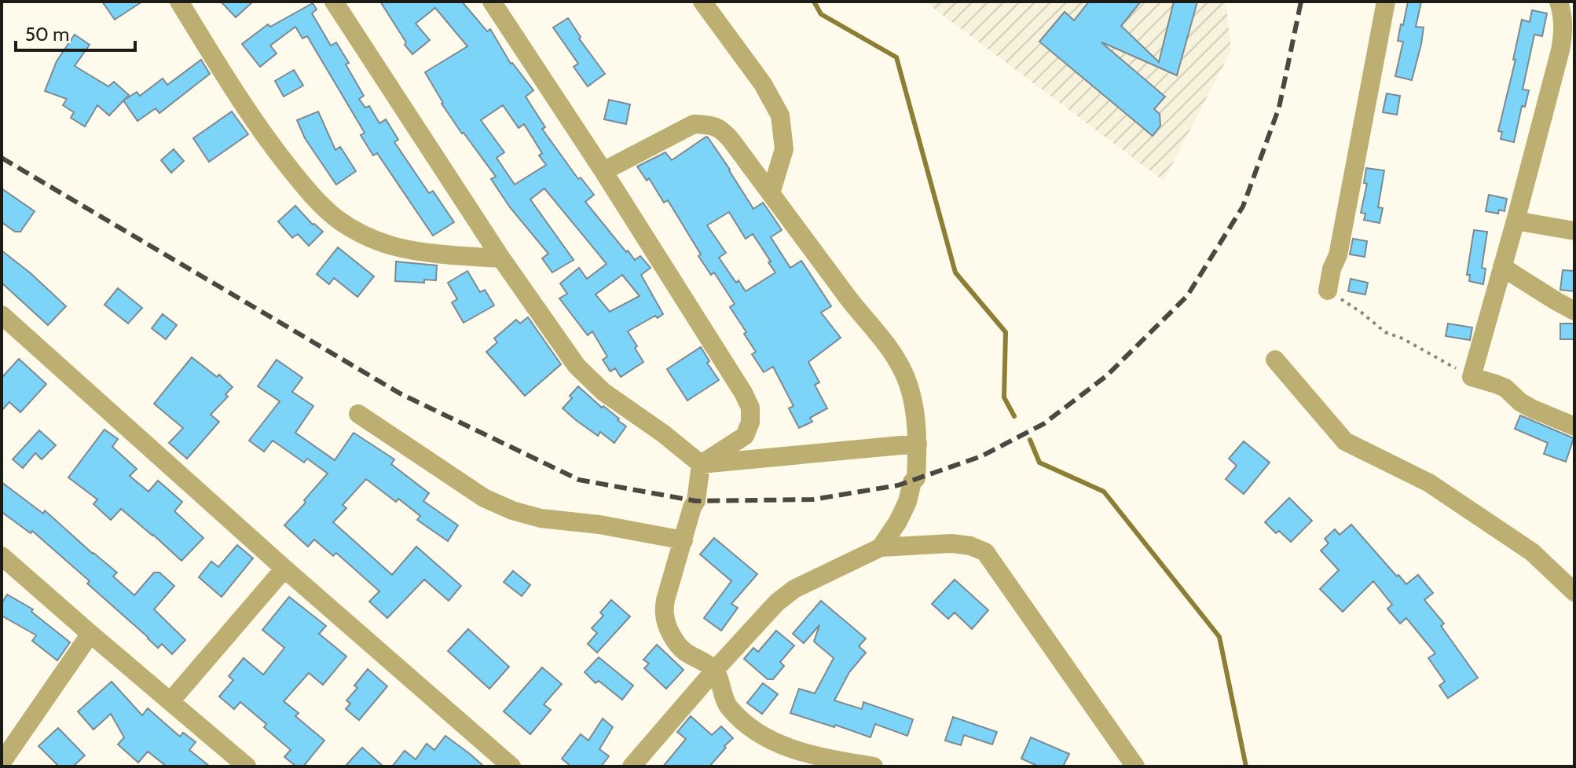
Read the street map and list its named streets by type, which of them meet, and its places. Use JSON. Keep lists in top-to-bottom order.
{
  "scale_bar": "50 m"
}
